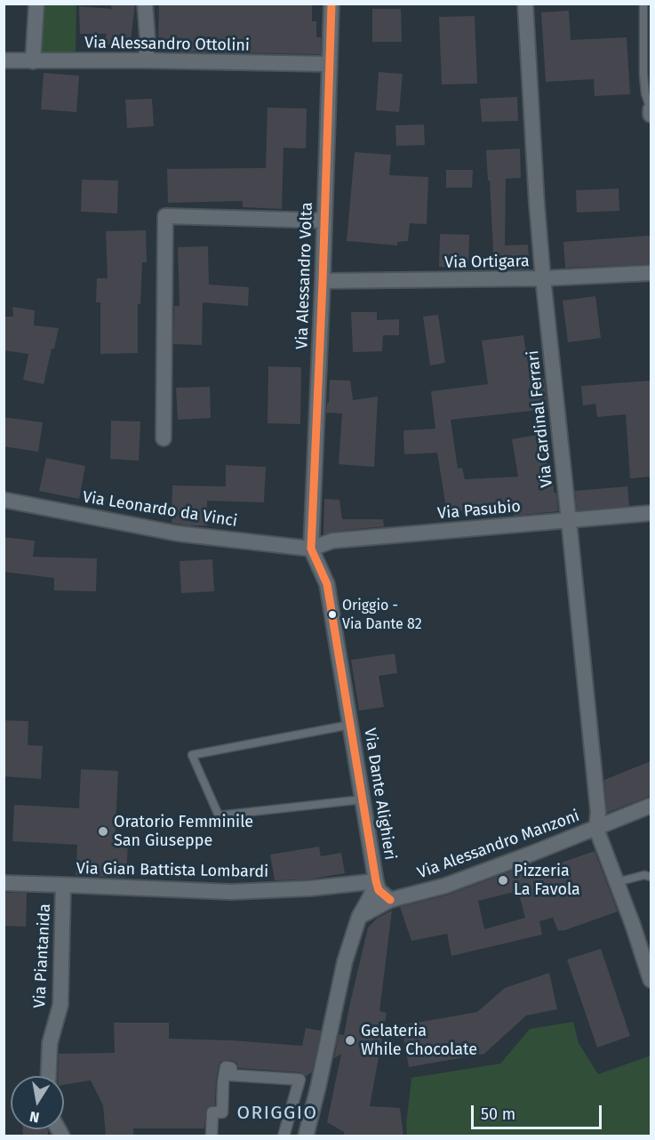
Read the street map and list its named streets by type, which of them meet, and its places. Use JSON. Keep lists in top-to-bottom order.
{
  "streets": {
    "street": [
      "Via Alessandro Ottolini",
      "Via Ortigara",
      "Via Alessandro Volta",
      "Via Cardinal Ferrari",
      "Via Leonardo da Vinci",
      "Via Pasubio",
      "Via Dante Alighieri",
      "Via Alessandro Manzoni",
      "Via Gian Battista Lombardi",
      "Via Piantanida"
    ]
  },
  "crossings": [
    ["Via Alessandro Ottolini", "Via Alessandro Volta"],
    ["Via Ortigara", "Via Alessandro Volta"],
    ["Via Ortigara", "Via Cardinal Ferrari"],
    ["Via Alessandro Volta", "Via Leonardo da Vinci"],
    ["Via Alessandro Volta", "Via Pasubio"],
    ["Via Alessandro Volta", "Via Dante Alighieri"],
    ["Via Cardinal Ferrari", "Via Pasubio"],
    ["Via Cardinal Ferrari", "Via Alessandro Manzoni"],
    ["Via Leonardo da Vinci", "Via Pasubio"],
    ["Via Leonardo da Vinci", "Via Dante Alighieri"],
    ["Via Pasubio", "Via Dante Alighieri"],
    ["Via Dante Alighieri", "Via Alessandro Manzoni"],
    ["Via Dante Alighieri", "Via Gian Battista Lombardi"],
    ["Via Gian Battista Lombardi", "Via Piantanida"]
  ],
  "districts": ["ORIGGIO"],
  "places": [
    "Origgio - Via Dante 82",
    "Oratorio Femminile San Giuseppe",
    "Pizzeria La Favola",
    "Gelateria While Chocolate"
  ],
  "scale_bar": "50 m",
  "north": "bottom"
}
